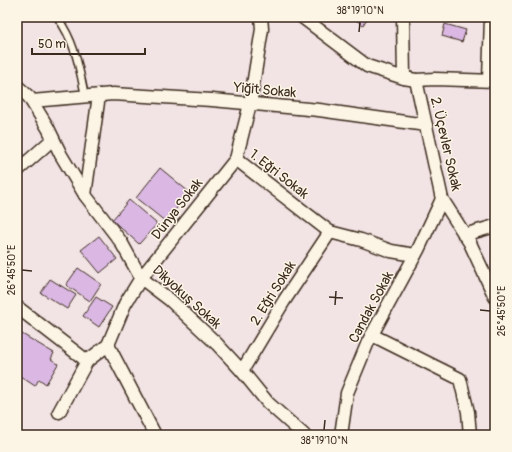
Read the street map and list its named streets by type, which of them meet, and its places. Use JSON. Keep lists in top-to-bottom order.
{
  "streets": {
    "street": [
      "Yiğit Sokak",
      "2. Üçevler Sokak",
      "1. Eğri Sokak",
      "Dünya Sokak",
      "2. Eğri Sokak",
      "Dikyokuş Sokak",
      "Candak Sokak"
    ]
  },
  "crossings": [
    ["Yiğit Sokak", "2. Üçevler Sokak"],
    ["Yiğit Sokak", "1. Eğri Sokak"],
    ["Yiğit Sokak", "Dikyokuş Sokak"],
    ["2. Üçevler Sokak", "Candak Sokak"],
    ["1. Eğri Sokak", "Dünya Sokak"],
    ["1. Eğri Sokak", "2. Eğri Sokak"],
    ["1. Eğri Sokak", "Candak Sokak"],
    ["Dünya Sokak", "Dikyokuş Sokak"],
    ["2. Eğri Sokak", "Dikyokuş Sokak"]
  ],
  "scale_bar": "50 m",
  "coordinates": ["38°19'10\"N", "26°45'50\"E"]
}
